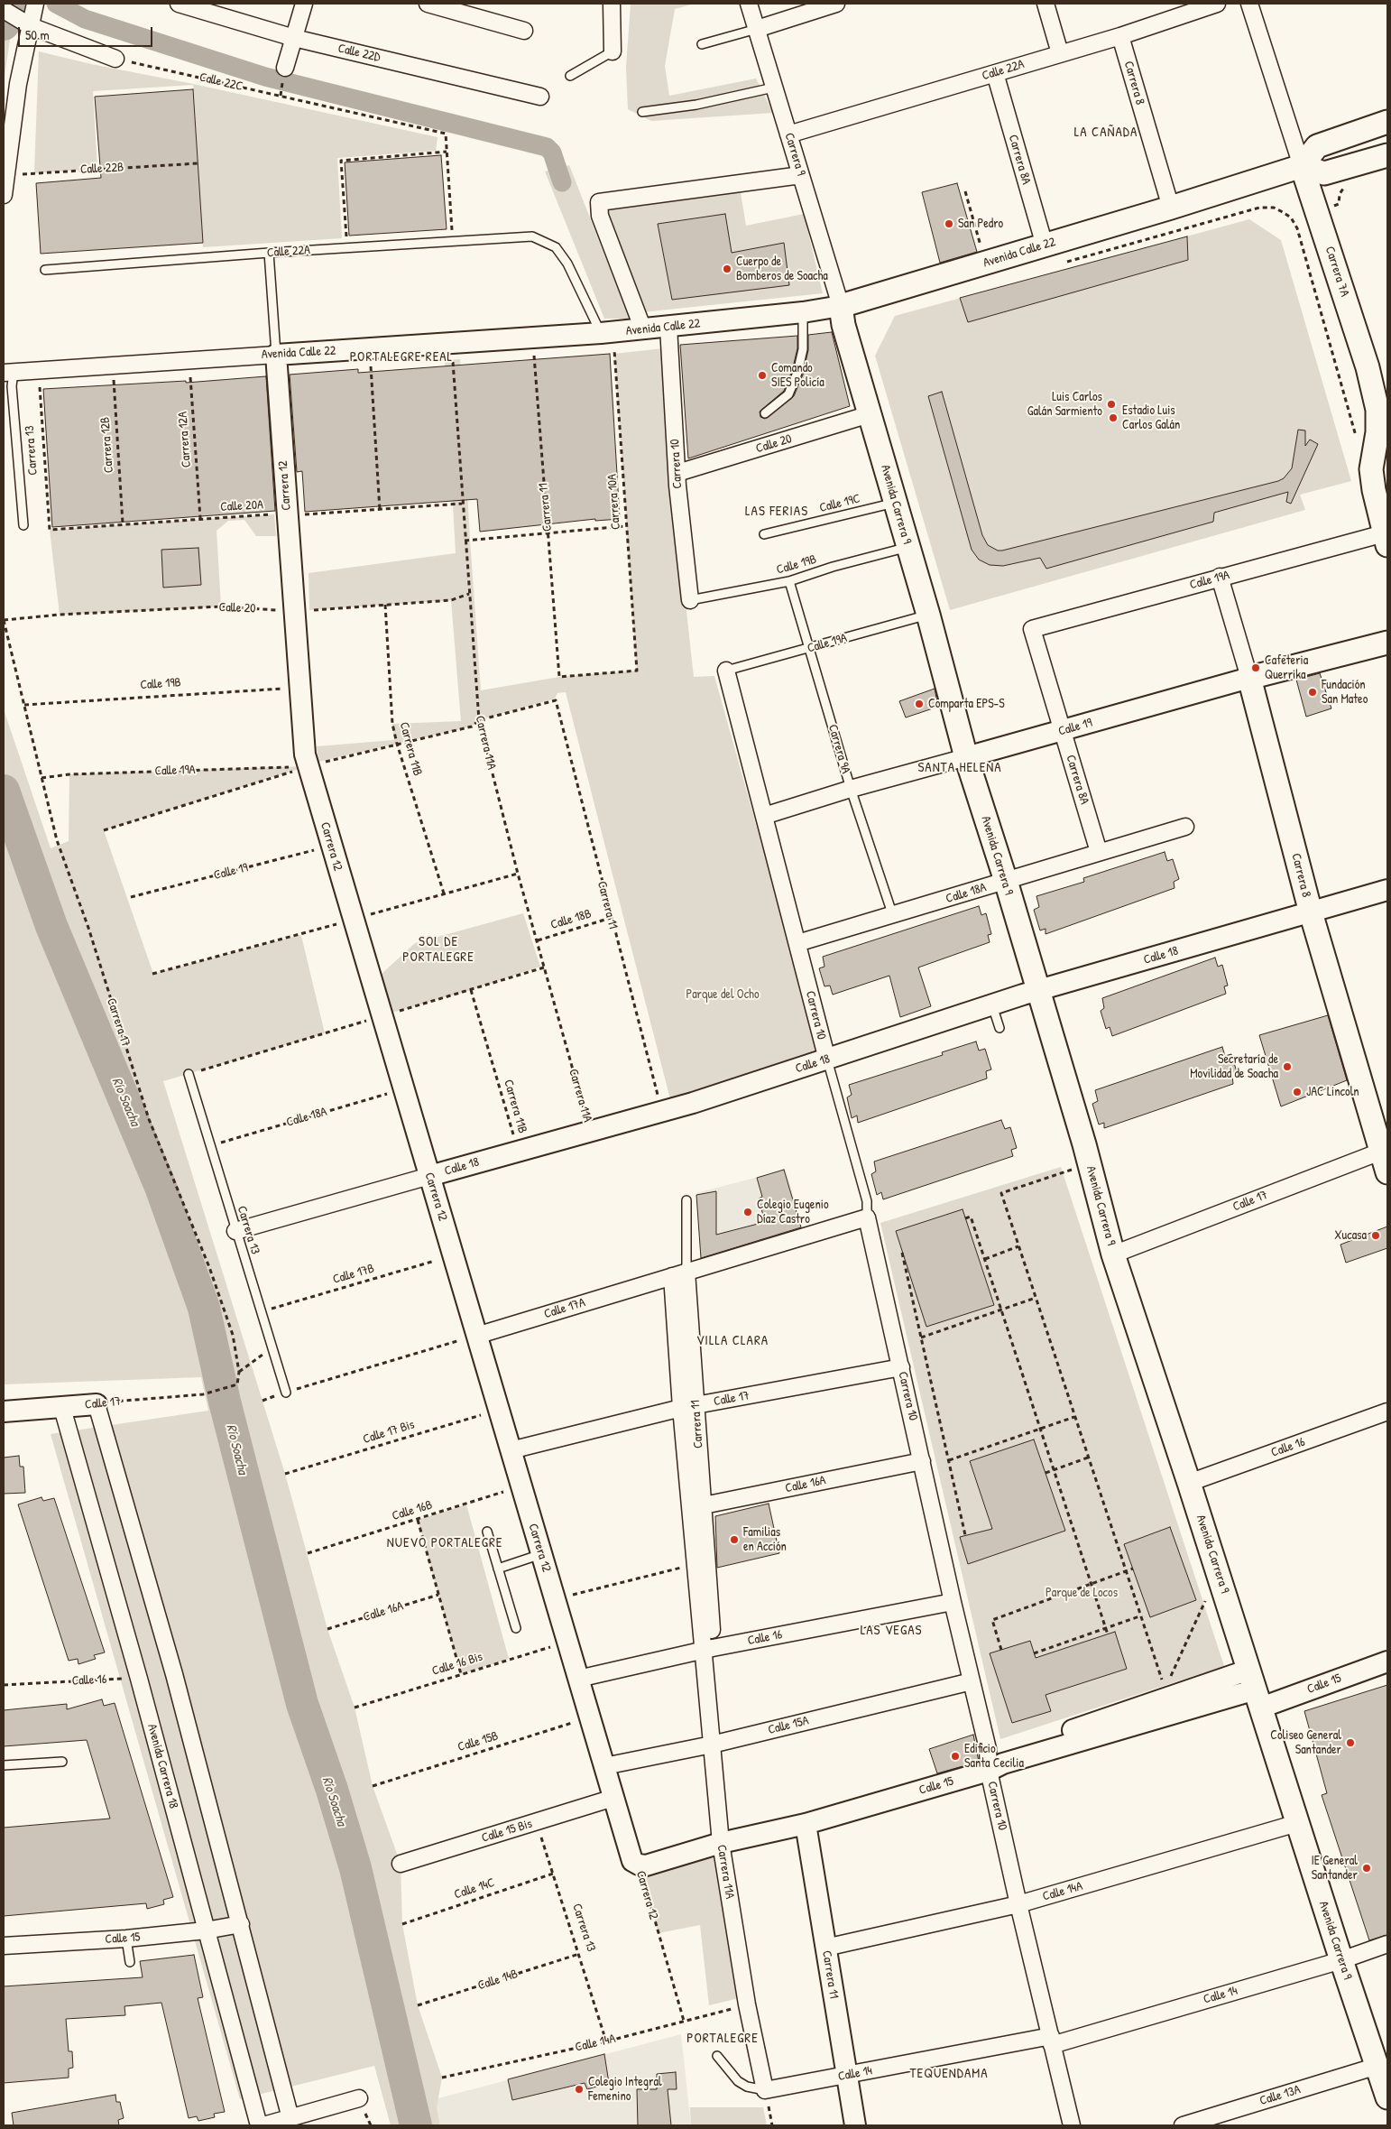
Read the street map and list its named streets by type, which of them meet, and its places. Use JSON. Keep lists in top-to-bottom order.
{
  "streets": {
    "main road": [
      "Carrera 8",
      "Avenida Calle 22",
      "Carrera 7A",
      "Avenida Carrera 9",
      "Calle 19"
    ],
    "street": [
      "Calle 22D",
      "Calle 22A",
      "Carrera 9",
      "Carrera 8A",
      "Calle 20",
      "Carrera 10",
      "Carrera 12",
      "Carrera 11",
      "Calle 19A",
      "Carrera 11A",
      "Calle 18A",
      "Calle 18",
      "Calle 17",
      "Calle 17A",
      "Calle 16",
      "Calle 16A",
      "Calle 15",
      "Calle 15A",
      "Avenida Carrera 18",
      "Calle 15 Bis",
      "Calle 14A",
      "Calle 14",
      "Calle 13A"
    ],
    "lane": [
      "Carrera 13",
      "Calle 19C",
      "Calle 19B",
      "Carrera 9A"
    ],
    "path": [
      "Calle 22C",
      "Calle 22B",
      "Carrera 12A",
      "Carrera 12B",
      "Carrera 10A",
      "Calle 20A",
      "Carrera 11B",
      "Calle 18B",
      "Carrera 17",
      "Calle 17B",
      "Calle 17 Bis",
      "Calle 16B",
      "Calle 16 Bis",
      "Calle 15B",
      "Calle 14C",
      "Calle 14B"
    ]
  },
  "crossings": [
    ["Calle 22A", "Carrera 8"],
    ["Calle 22A", "Carrera 9"],
    ["Calle 22A", "Carrera 8A"],
    ["Calle 22A", "Avenida Calle 22"],
    ["Calle 22A", "Carrera 10A"],
    ["Carrera 8", "Avenida Calle 22"],
    ["Carrera 8", "Calle 19A"],
    ["Carrera 8", "Calle 19"],
    ["Carrera 8", "Calle 18"],
    ["Carrera 8", "Calle 17"],
    ["Carrera 9", "Avenida Calle 22"],
    ["Carrera 9", "Avenida Carrera 9"],
    ["Carrera 8A", "Avenida Calle 22"],
    ["Carrera 8A", "Calle 19A"],
    ["Carrera 8A", "Calle 19"],
    ["Carrera 8A", "Calle 18A"],
    ["Avenida Calle 22", "Carrera 7A"],
    ["Avenida Calle 22", "Carrera 12A"],
    ["Avenida Calle 22", "Carrera 12B"],
    ["Avenida Calle 22", "Carrera 13"],
    ["Avenida Calle 22", "Carrera 10"],
    ["Avenida Calle 22", "Carrera 12"],
    ["Avenida Calle 22", "Carrera 10A"],
    ["Avenida Calle 22", "Avenida Carrera 9"],
    ["Avenida Calle 22", "Carrera 11"],
    ["Avenida Calle 22", "Carrera 11A"],
    ["Carrera 7A", "Calle 19A"],
    ["Carrera 12A", "Calle 20A"],
    ["Calle 20", "Carrera 10"],
    ["Calle 20", "Carrera 12"],
    ["Calle 20", "Avenida Carrera 9"],
    ["Calle 20", "Carrera 11A"],
    ["Calle 20", "Carrera 11B"],
    ["Calle 20", "Carrera 17"],
    ["Carrera 12B", "Calle 20A"],
    ["Carrera 13", "Calle 20A"],
    ["Carrera 13", "Calle 18A"],
    ["Carrera 13", "Calle 18"],
    ["Carrera 13", "Calle 17B"],
    ["Carrera 13", "Calle 15 Bis"],
    ["Carrera 13", "Calle 14C"],
    ["Carrera 13", "Calle 14A"],
    ["Carrera 13", "Calle 14B"],
    ["Carrera 10", "Calle 19B"],
    ["Carrera 10", "Calle 19A"],
    ["Carrera 10", "Calle 19"],
    ["Carrera 10", "Calle 18A"],
    ["Carrera 10", "Calle 18"],
    ["Carrera 10", "Calle 17"],
    ["Carrera 10", "Calle 17A"],
    ["Carrera 10", "Calle 16"],
    ["Carrera 10", "Calle 16A"],
    ["Carrera 10", "Calle 15"],
    ["Carrera 10", "Calle 15A"],
    ["Carrera 10", "Calle 14A"],
    ["Carrera 10", "Calle 14"],
    ["Carrera 12", "Calle 20A"],
    ["Carrera 12", "Calle 19B"],
    ["Carrera 12", "Calle 19A"],
    ["Carrera 12", "Calle 19"],
    ["Carrera 12", "Calle 18A"],
    ["Carrera 12", "Calle 18"],
    ["Carrera 12", "Calle 17"],
    ["Carrera 12", "Calle 17B"],
    ["Carrera 12", "Calle 17A"],
    ["Carrera 12", "Calle 17 Bis"],
    ["Carrera 12", "Calle 16"],
    ["Carrera 12", "Calle 16B"],
    ["Carrera 12", "Calle 16 Bis"],
    ["Carrera 12", "Calle 15"],
    ["Carrera 12", "Calle 15A"],
    ["Carrera 12", "Calle 15B"],
    ["Carrera 12", "Calle 15 Bis"],
    ["Carrera 12", "Calle 14A"],
    ["Carrera 10A", "Carrera 11"],
    ["Calle 19C", "Avenida Carrera 9"],
    ["Avenida Carrera 9", "Calle 19B"],
    ["Avenida Carrera 9", "Calle 19A"],
    ["Avenida Carrera 9", "Calle 19"],
    ["Avenida Carrera 9", "Calle 18A"],
    ["Avenida Carrera 9", "Calle 18"],
    ["Avenida Carrera 9", "Calle 17"],
    ["Avenida Carrera 9", "Calle 16"],
    ["Avenida Carrera 9", "Calle 15"],
    ["Avenida Carrera 9", "Calle 14A"],
    ["Avenida Carrera 9", "Calle 14"],
    ["Avenida Carrera 9", "Calle 13A"],
    ["Calle 20A", "Carrera 11A"],
    ["Carrera 11", "Calle 19A"],
    ["Carrera 11", "Carrera 11A"],
    ["Carrera 11", "Calle 18B"],
    ["Carrera 11", "Calle 18"],
    ["Carrera 11", "Calle 17"],
    ["Carrera 11", "Calle 17A"],
    ["Carrera 11", "Calle 16"],
    ["Carrera 11", "Calle 16A"],
    ["Carrera 11", "Calle 15"],
    ["Carrera 11", "Calle 14A"],
    ["Carrera 11", "Calle 14"],
    ["Calle 19B", "Carrera 9A"],
    ["Calle 19B", "Carrera 17"],
    ["Calle 19A", "Carrera 11A"],
    ["Calle 19A", "Carrera 11B"],
    ["Calle 19A", "Carrera 9A"],
    ["Calle 19A", "Carrera 17"],
    ["Calle 19", "Carrera 9A"],
    ["Carrera 11A", "Calle 18B"],
    ["Carrera 11A", "Calle 18"],
    ["Carrera 11A", "Calle 16"],
    ["Carrera 11A", "Calle 15"],
    ["Carrera 11A", "Calle 15A"],
    ["Carrera 11A", "Calle 14A"],
    ["Carrera 11A", "Calle 14"],
    ["Carrera 11B", "Calle 18"],
    ["Carrera 9A", "Calle 18A"],
    ["Carrera 17", "Calle 17"],
    ["Calle 17", "Avenida Carrera 18"],
    ["Calle 16", "Avenida Carrera 18"],
    ["Calle 15", "Avenida Carrera 18"]
  ],
  "districts": [
    "LA CAÑADA",
    "PORTALEGRE REAL",
    "LAS FERIAS",
    "SANTA HELENA",
    "SOL DE PORTALEGRE",
    "VILLA CLARA",
    "NUEVO PORTALEGRE",
    "LAS VEGAS",
    "PORTALEGRE",
    "TEQUENDAMA"
  ],
  "water": ["Río Soacha"],
  "parks": ["Parque del Ocho", "Parque de Locos"],
  "places": [
    "San Pedro",
    "Cuerpo de Bomberos de Soacha",
    "Comando SIES Policía",
    "Luis Carlos Galán Sarmiento",
    "Estadio Luis Carlos Galán",
    "Cafeteria Querrika",
    "Fundación San Mateo",
    "Comparta EPS-S",
    "Secretaría de Movilidad de Soacha",
    "JAC Lincoln",
    "Colegio Eugenio Díaz Castro",
    "Xucasa",
    "Familias en Acción",
    "Coliseo General Santander",
    "Edificio Santa Cecilia",
    "IE General Santander",
    "Colegio Integral Femenino"
  ],
  "scale_bar": "50 m"
}
